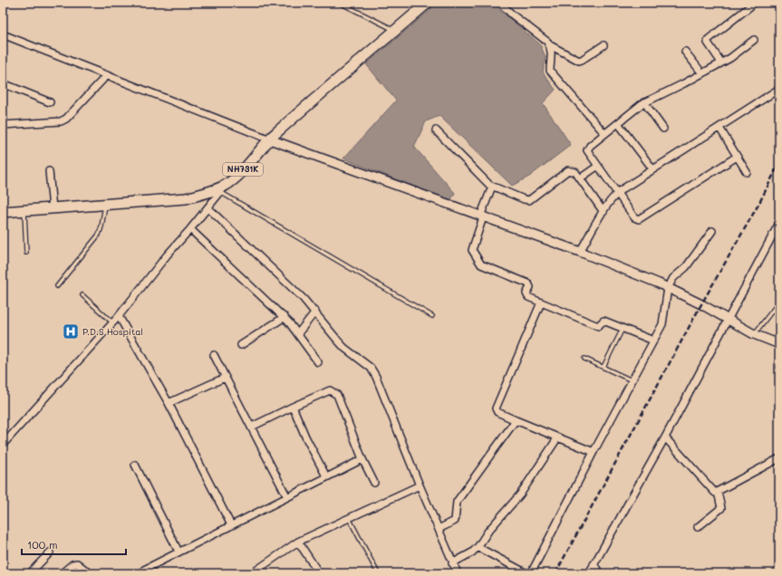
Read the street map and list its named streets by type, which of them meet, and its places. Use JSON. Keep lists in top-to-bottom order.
{
  "streets": {
    "highway": ["NH731K"]
  },
  "places": {
    "hospital": ["P.D.S Hospital"]
  },
  "scale_bar": "100 m"
}
